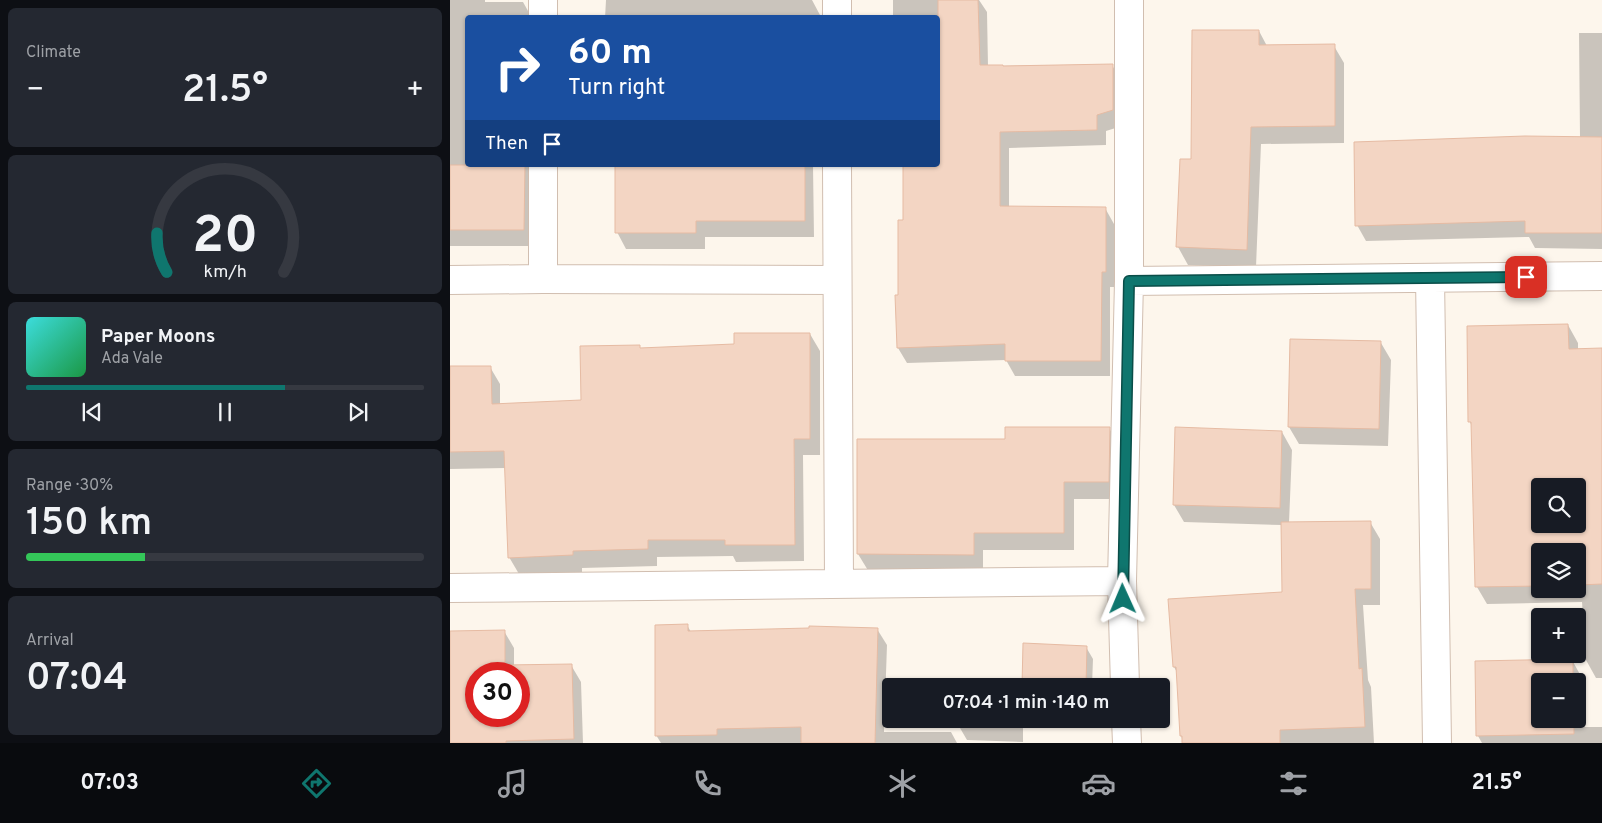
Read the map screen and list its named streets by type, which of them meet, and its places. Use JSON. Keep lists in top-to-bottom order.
{
  "page": {
    "tile": [
      "Climate",
      ["Range · 30%", "150 km"],
      ["Arrival", "07:04"]
    ],
    "turn": ["60 m", "Turn right"],
    "heat": ["−", "21.5°", "+"],
    "then": "Then",
    "song": ["Paper Moons", "Ada Vale"],
    "map_buttons": ["+", "−"],
    "limit": "30",
    "trip": "07:04 · 1 min · 140 m",
    "tabs": ["07:03", "21.5°"],
    "gauge": ["20", "km/h"]
  }
}
